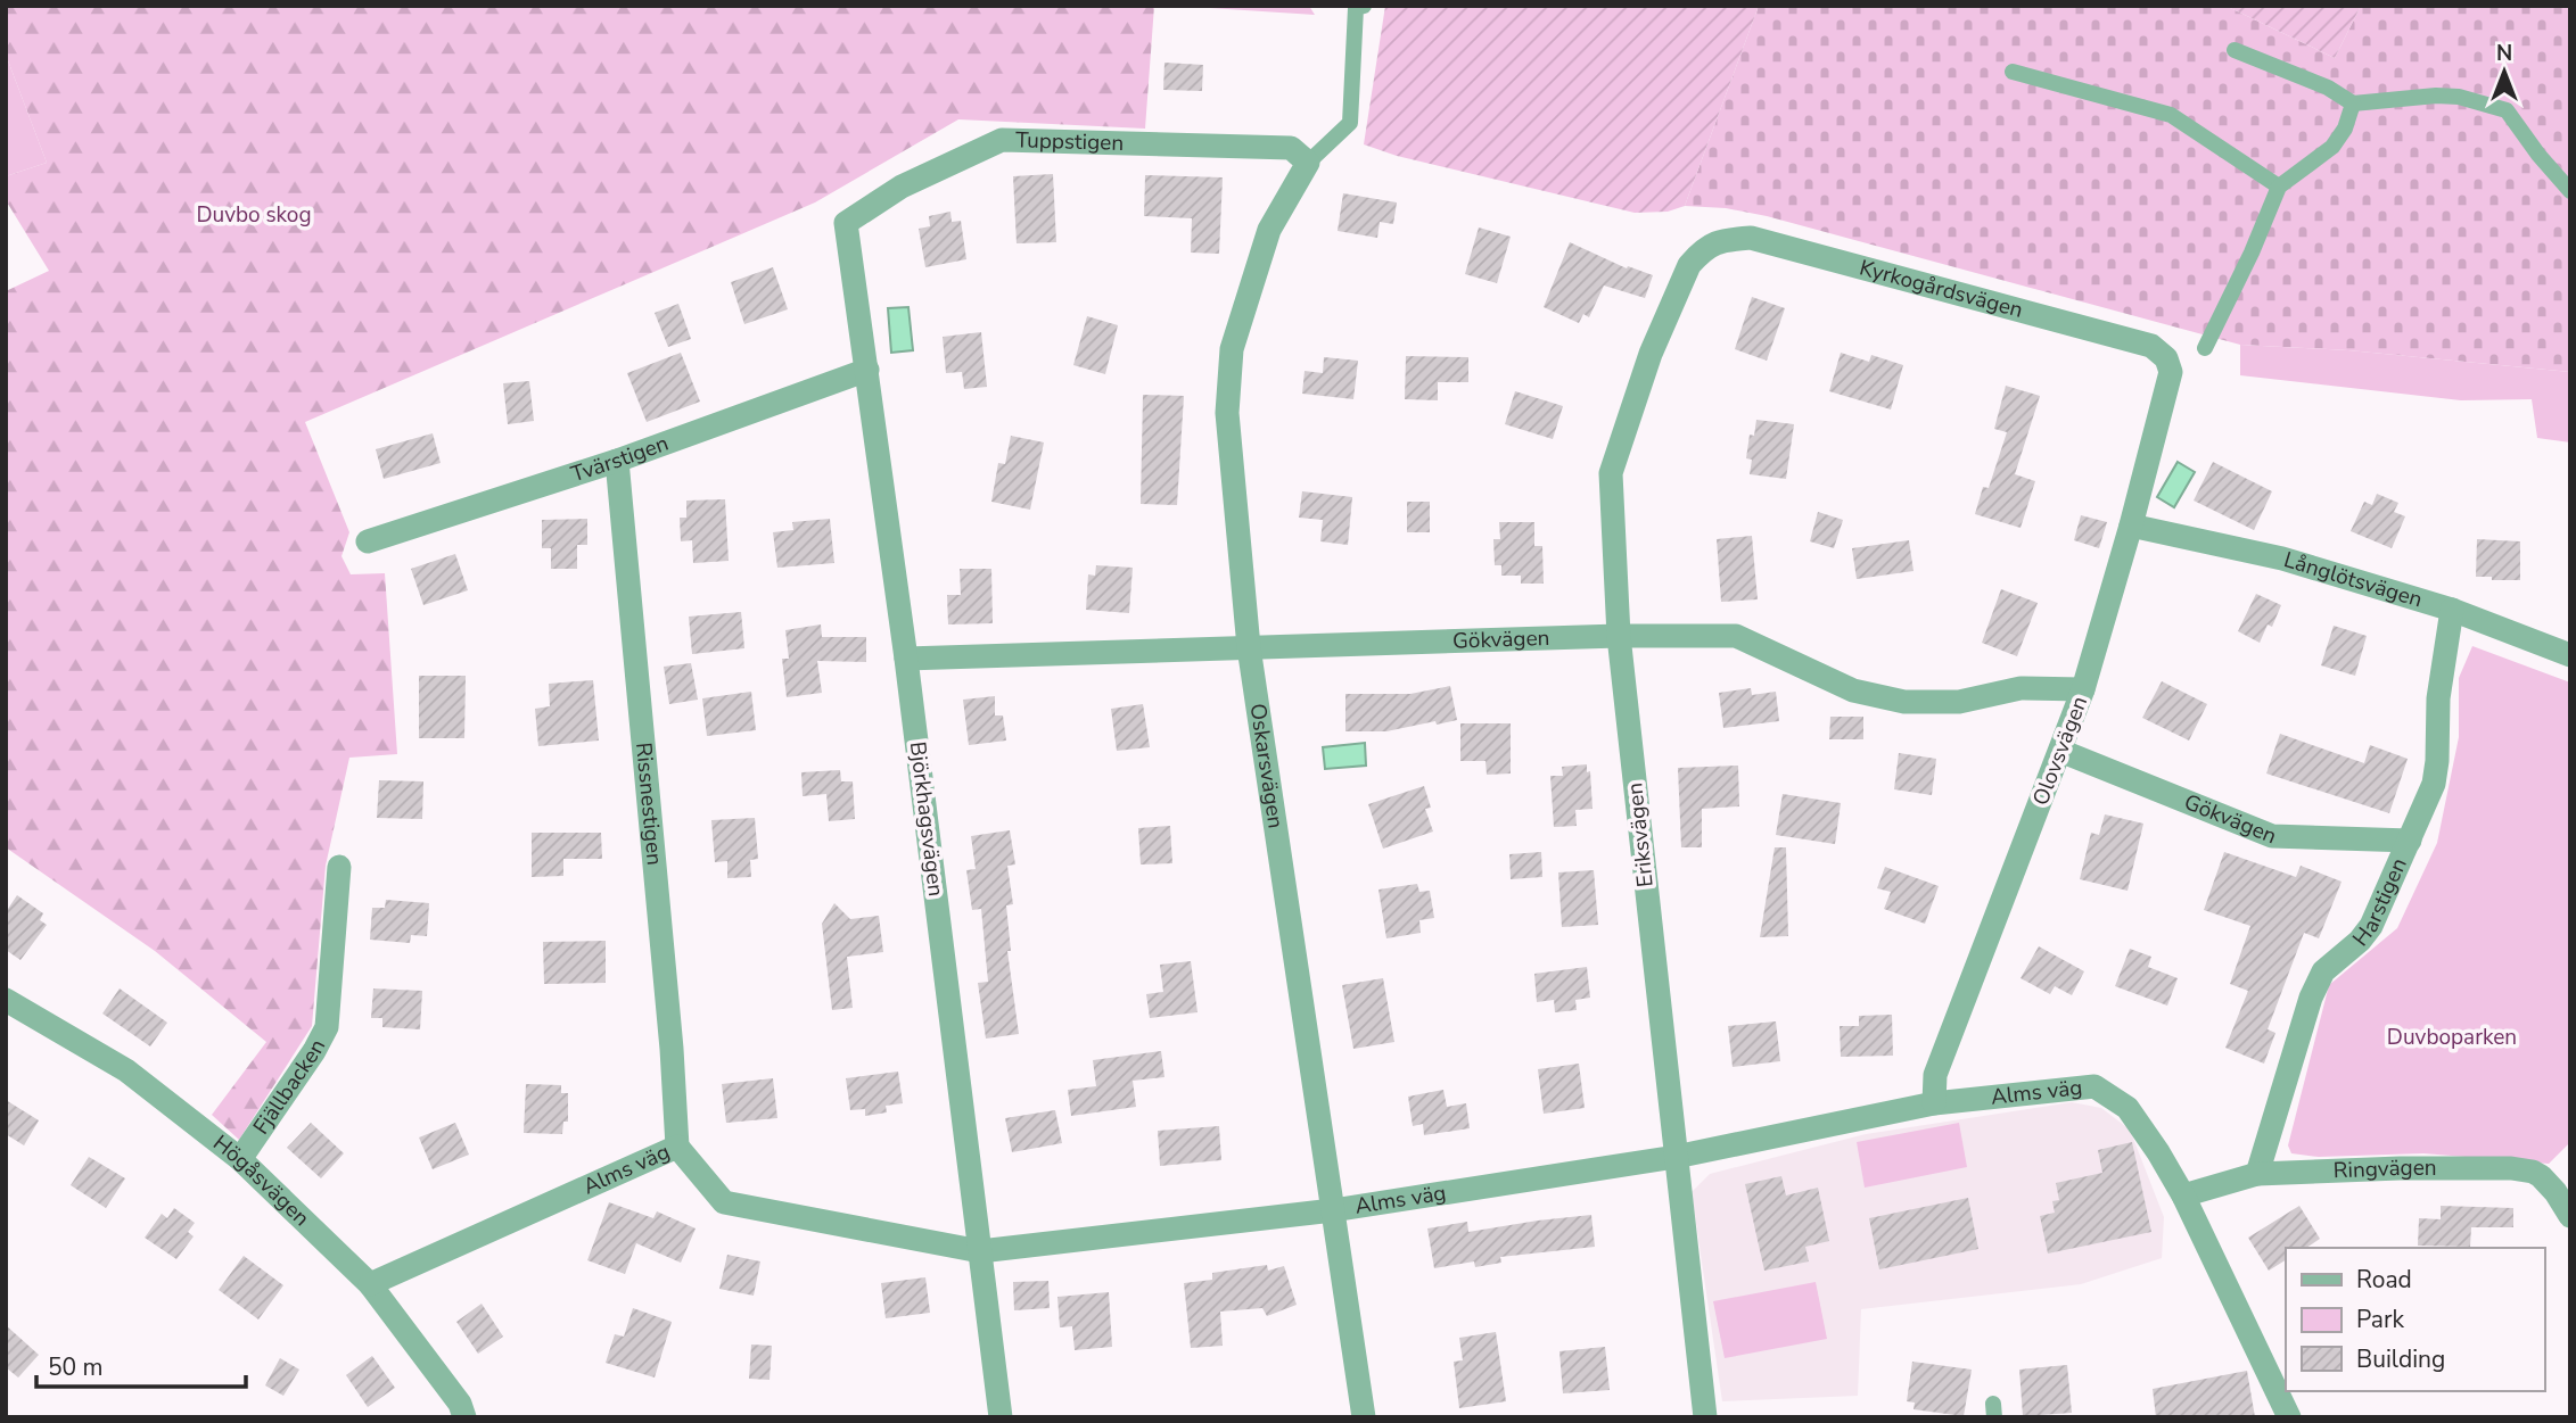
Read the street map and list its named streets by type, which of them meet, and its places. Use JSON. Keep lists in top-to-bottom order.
{
  "streets": {
    "street": [
      "Tuppstigen",
      "Kyrkogårdsvägen",
      "Tvärstigen",
      "Långlötsvägen",
      "Gökvägen",
      "Olovsvägen",
      "Oskarsvägen",
      "Rissnestigen",
      "Björkhagsvägen",
      "Eriksvägen",
      "Harstigen",
      "Fjällbacken",
      "Alms väg",
      "Ringvägen",
      "Högåsvägen"
    ]
  },
  "crossings": [
    ["Tuppstigen", "Oskarsvägen"],
    ["Tuppstigen", "Björkhagsvägen"],
    ["Kyrkogårdsvägen", "Olovsvägen"],
    ["Kyrkogårdsvägen", "Eriksvägen"],
    ["Tvärstigen", "Rissnestigen"],
    ["Tvärstigen", "Björkhagsvägen"],
    ["Långlötsvägen", "Olovsvägen"],
    ["Långlötsvägen", "Harstigen"],
    ["Gökvägen", "Olovsvägen"],
    ["Gökvägen", "Oskarsvägen"],
    ["Gökvägen", "Björkhagsvägen"],
    ["Gökvägen", "Eriksvägen"],
    ["Gökvägen", "Harstigen"],
    ["Olovsvägen", "Alms väg"],
    ["Oskarsvägen", "Alms väg"],
    ["Rissnestigen", "Alms väg"],
    ["Björkhagsvägen", "Alms väg"],
    ["Eriksvägen", "Alms väg"],
    ["Harstigen", "Ringvägen"],
    ["Fjällbacken", "Högåsvägen"],
    ["Alms väg", "Ringvägen"],
    ["Alms väg", "Högåsvägen"]
  ],
  "parks": ["Duvbo skog", "Duvboparken"],
  "legend": ["Road", "Park", "Building"],
  "scale_bar": "50 m",
  "north": "top"
}
